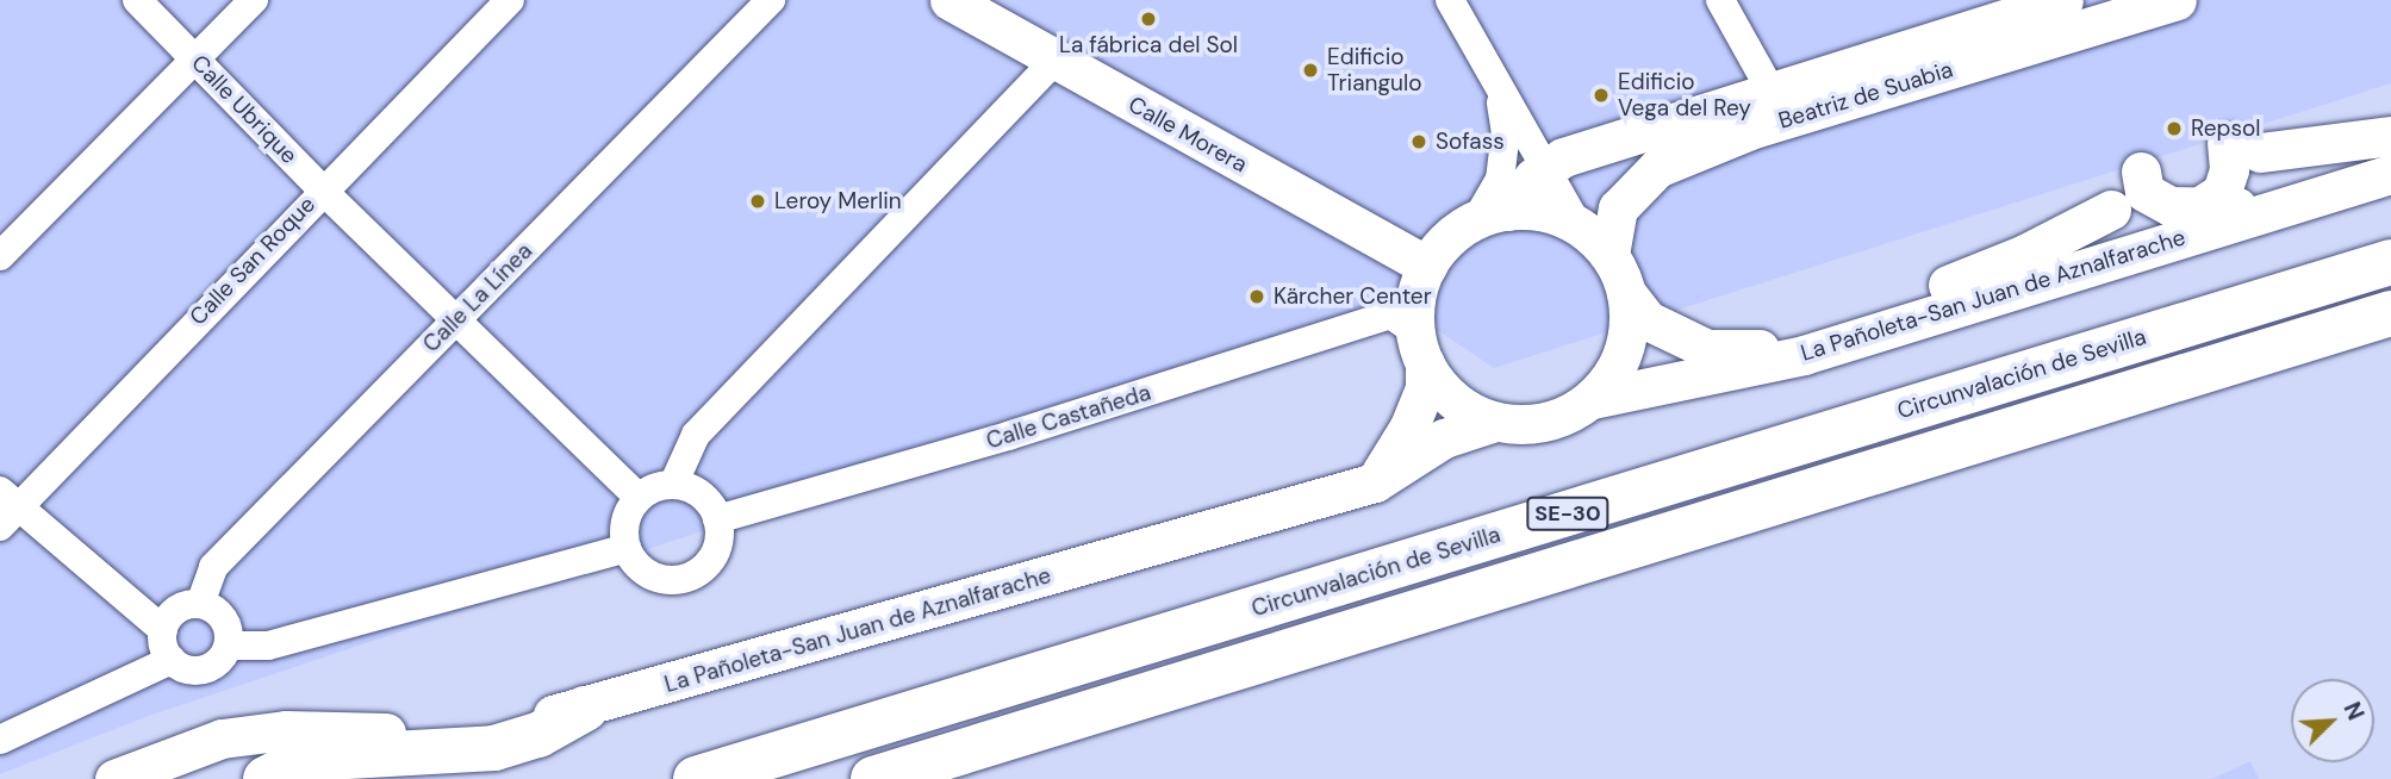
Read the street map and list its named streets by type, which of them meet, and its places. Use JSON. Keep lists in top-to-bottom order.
{
  "streets": {
    "highway": ["Circunvalación de Sevilla", "SE-30"],
    "main road": ["Beatriz de Suabia", "Calle Morera", "La Pañoleta-San Juan de Aznalfarache"],
    "street": [
      "Calle Ubrique",
      "Calle San Roque",
      "Calle La Línea",
      "Calle Castañeda"
    ]
  },
  "crossings": [
    ["Beatriz de Suabia", "Calle Morera"],
    ["Beatriz de Suabia", "La Pañoleta-San Juan de Aznalfarache"],
    ["Beatriz de Suabia", "Calle Castañeda"],
    ["Calle Ubrique", "Calle San Roque"],
    ["Calle Ubrique", "Calle La Línea"],
    ["Calle Ubrique", "Calle Castañeda"],
    ["Calle Morera", "La Pañoleta-San Juan de Aznalfarache"],
    ["Calle Morera", "Calle Castañeda"],
    ["La Pañoleta-San Juan de Aznalfarache", "Calle Castañeda"]
  ],
  "places": [
    "La fábrica del Sol",
    "Edificio Triangulo",
    "Edificio Vega del Rey",
    "Repsol",
    "Sofass",
    "Leroy Merlin",
    "Kärcher Center"
  ],
  "north": "top right"
}
